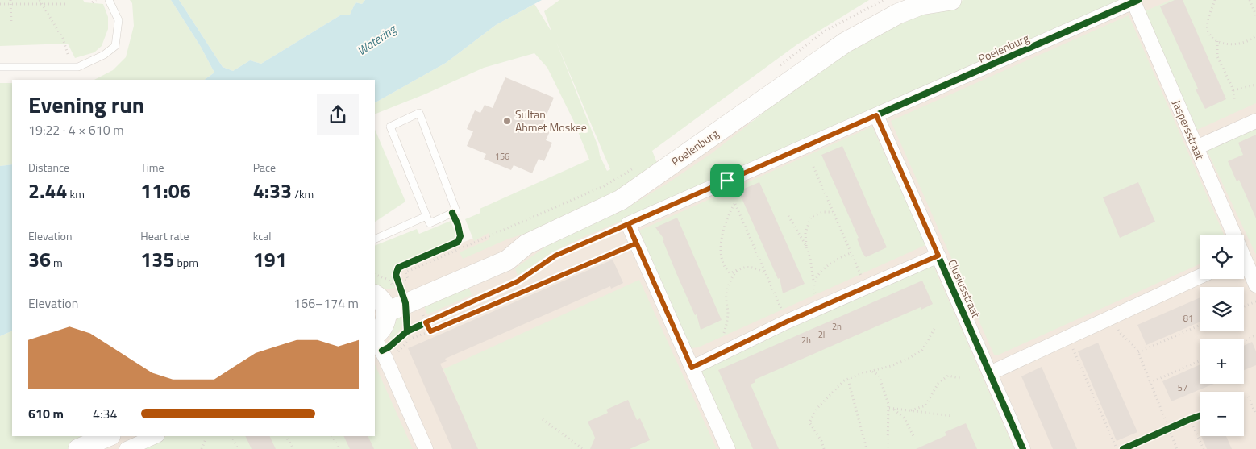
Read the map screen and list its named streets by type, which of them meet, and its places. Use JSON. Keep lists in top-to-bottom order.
{
  "streets": {
    "street": ["Poelenburg", "Jaspersstraat", "Clusiusstraat"]
  },
  "crossings": [
    ["Poelenburg", "Jaspersstraat"],
    ["Poelenburg", "Clusiusstraat"]
  ],
  "water": ["Watering"],
  "places": ["Sultan Ahmet Moskee"],
  "house_numbers": [
    "156",
    "81",
    "2n",
    "2l",
    "2h",
    "57"
  ],
  "page": {
    "heading": ["Evening run", "19:22 · 4 × 610 m"],
    "stats": [
      ["Distance", "2.44 km"],
      ["Time", "11:06"],
      ["Pace", "4:33 /km"],
      ["Elevation", "36 m"],
      ["Heart rate", "135 bpm"],
      ["kcal", "191"]
    ],
    "map_buttons": ["+", "−"],
    "chart": ["Elevation", "166–174 m"],
    "list": [
      {
        "name": "610 m",
        "note": "4:34"
      }
    ]
  }
}
